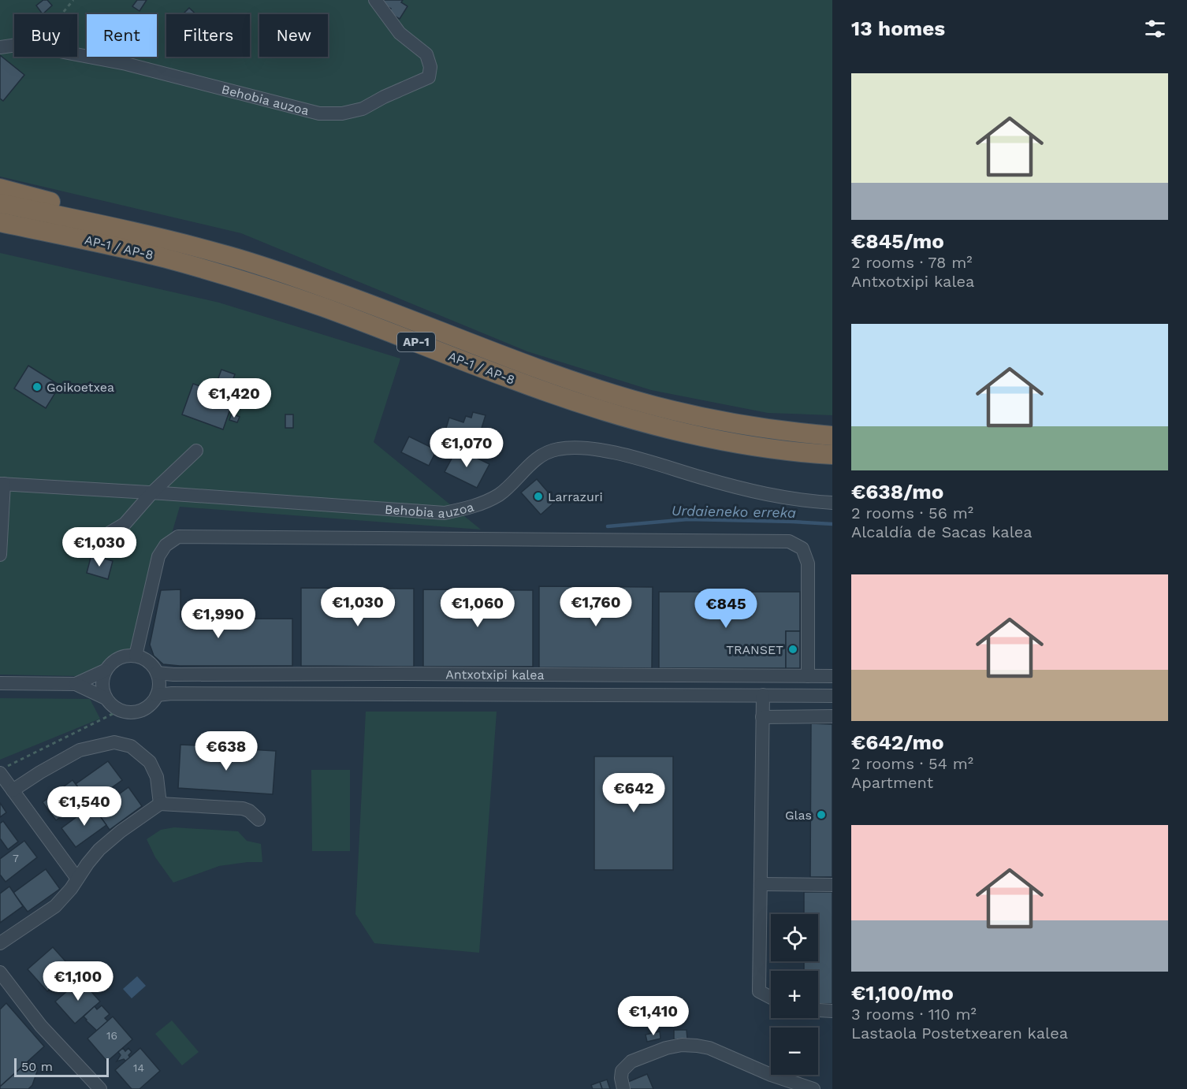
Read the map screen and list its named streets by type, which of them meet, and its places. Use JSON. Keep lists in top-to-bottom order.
{
  "streets": {
    "highway": ["AP-1 / AP-8", "AP-1"],
    "street": ["Behobia auzoa", "Antxotxipi kalea"]
  },
  "water": ["Urdaieneko erreka"],
  "places": [
    "Goikoetxea",
    "Larrazuri",
    "TRANSET",
    "Glas"
  ],
  "house_numbers": ["7", "16", "14"],
  "scale_bar": "50 m",
  "page": {
    "heading": "13 homes",
    "chip": [
      "Buy",
      "Rent",
      "Filters",
      "New"
    ],
    "list": [
      {
        "name": "€845/mo",
        "note": "2 rooms · 78 m² · Antxotxipi kalea"
      },
      {
        "name": "€638/mo",
        "note": "2 rooms · 56 m² · Alcaldía de Sacas kalea"
      },
      {
        "name": "€642/mo",
        "note": "2 rooms · 54 m² · Apartment"
      },
      {
        "name": "€1,100/mo",
        "note": "3 rooms · 110 m² · Lastaola Postetxearen kalea"
      }
    ],
    "price": [
      "€1,420",
      "€1,070",
      "€1,030",
      "€1,030",
      "€1,760",
      "€1,060",
      "€845",
      "€1,990",
      "€638",
      "€642",
      "€1,540",
      "€1,100",
      "€1,410"
    ],
    "map_buttons": ["+", "−"],
    "scale": "50 m"
  }
}
